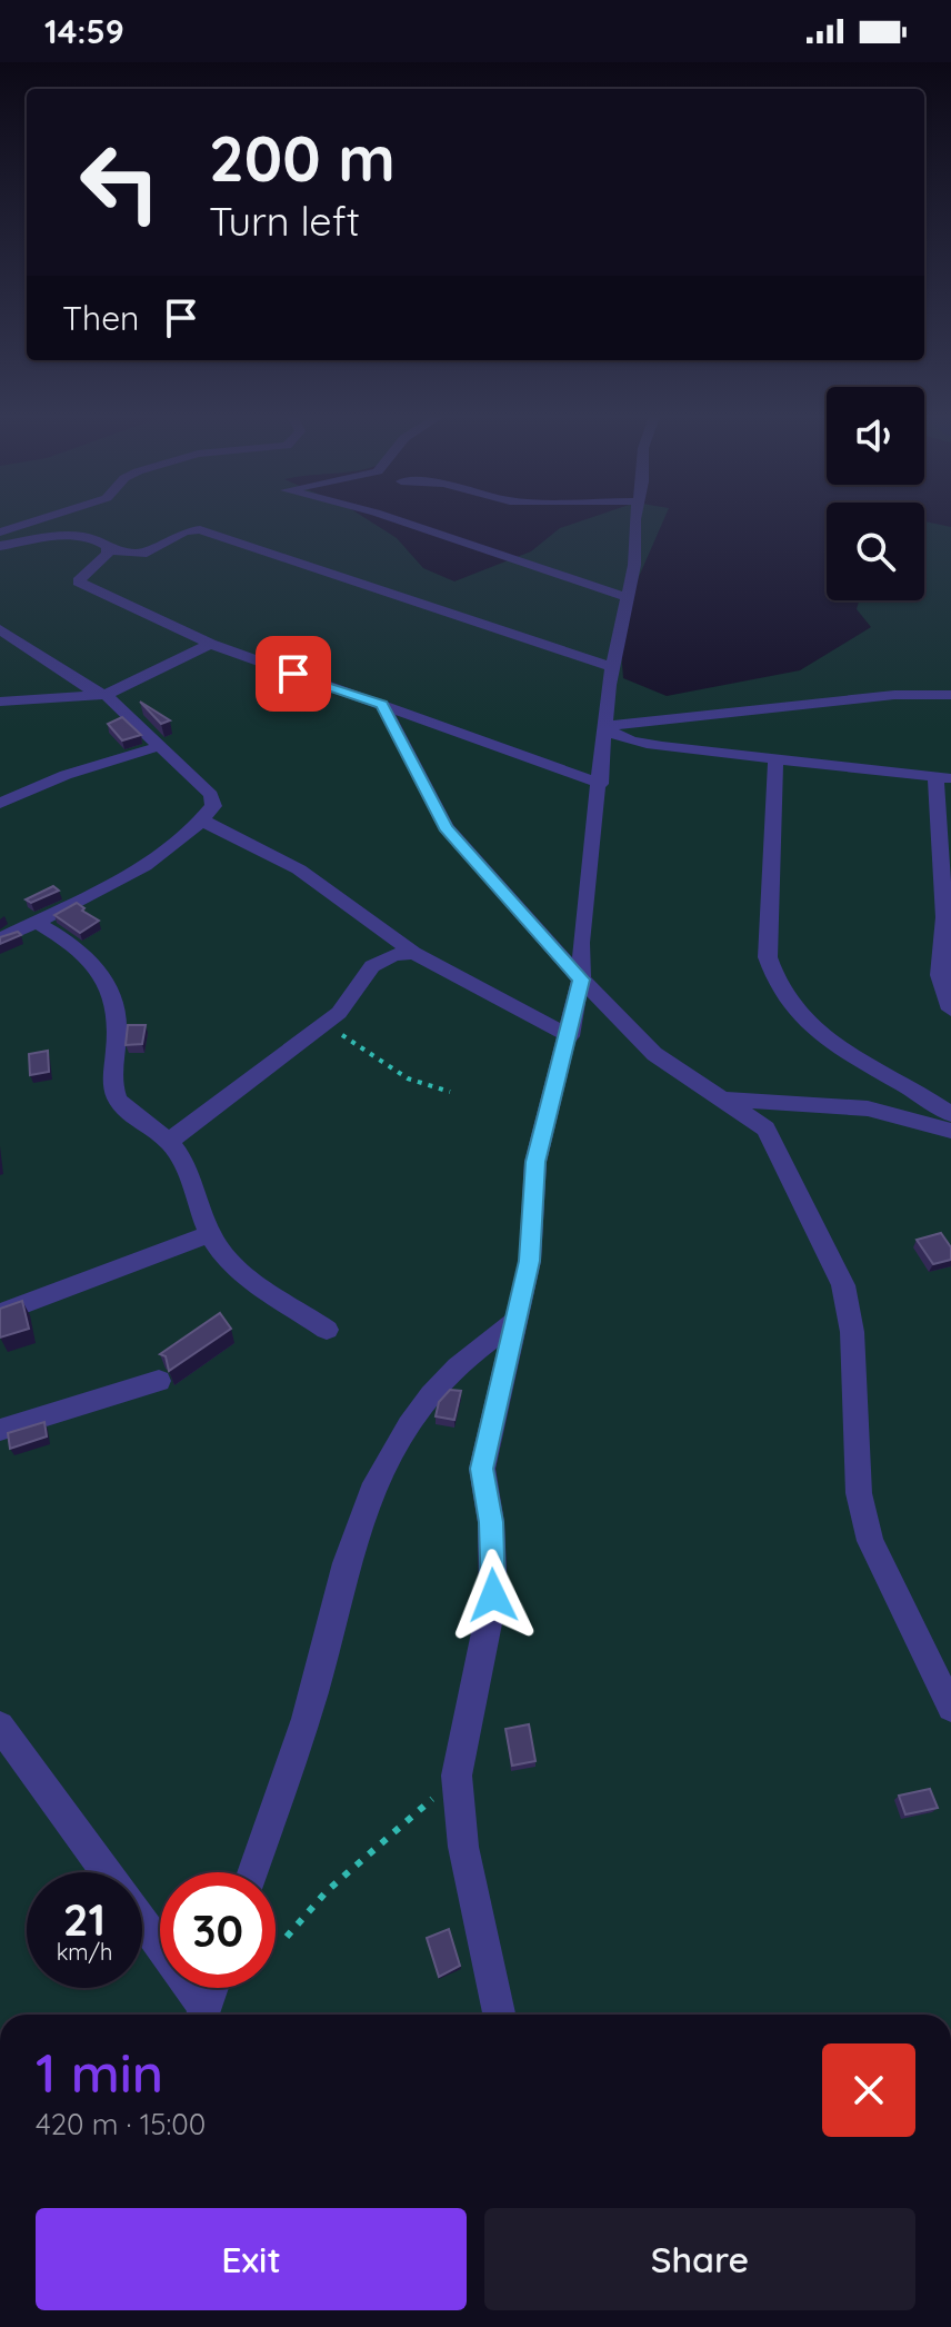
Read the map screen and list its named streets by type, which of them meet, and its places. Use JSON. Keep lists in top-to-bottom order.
{
  "page": {
    "status": "14:59",
    "turn": ["200 m", "Turn left"],
    "then": "Then",
    "speed": "21 km/h",
    "limit": "30",
    "heading": ["1 min", "420 m · 15:00"],
    "buttons": ["Exit", "Share"]
  }
}
